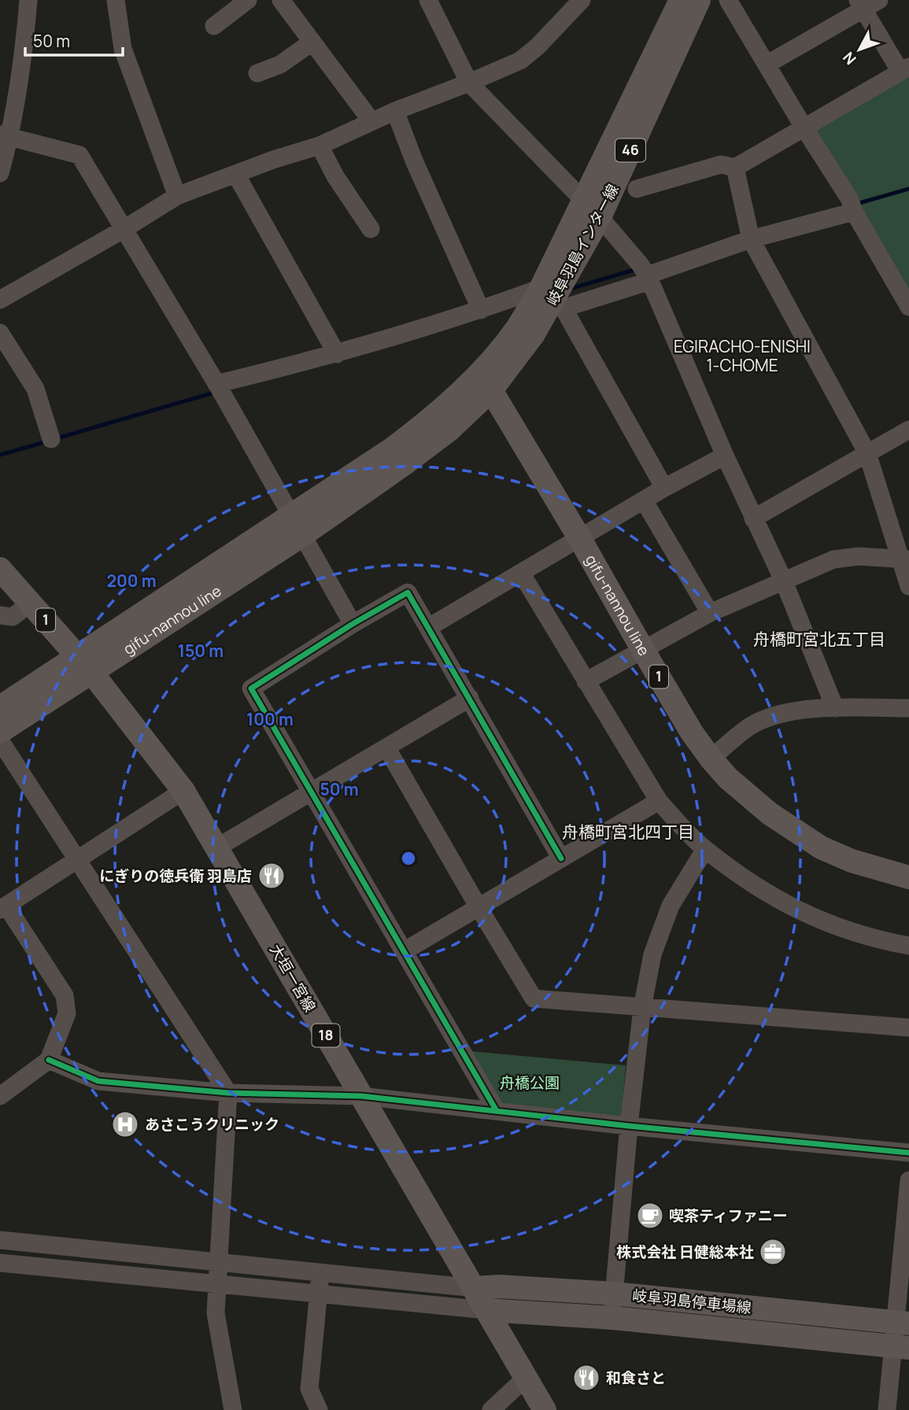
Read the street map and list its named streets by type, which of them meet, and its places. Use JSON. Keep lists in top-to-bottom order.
{
  "streets": {
    "main road": [
      "46",
      "岐阜羽島インター線",
      "gifu-nannou line",
      "1",
      "大垣一宮線",
      "18",
      "岐阜羽島停車場線"
    ]
  },
  "crossings": [
    ["岐阜羽島インター線", "gifu-nannou line"],
    ["gifu-nannou line", "1"],
    ["gifu-nannou line", "大垣一宮線"],
    ["1", "大垣一宮線"],
    ["大垣一宮線", "岐阜羽島停車場線"]
  ],
  "districts": ["EGIRACHO-ENISHI 1-CHOME", "舟橋町宮北五丁目", "舟橋町宮北四丁目"],
  "parks": ["舟橋公園"],
  "places": {
    "restaurant": ["にぎりの徳兵衛 羽島店", "和食さと"],
    "hospital": ["あさこうクリニック"],
    "cafe": ["喫茶ティファニー"],
    "office": ["株式会社 日健総本社"]
  },
  "scale_bar": "50 m",
  "north": "bottom left",
  "rings": [
    "200 m",
    "150 m",
    "100 m",
    "50 m"
  ]
}
